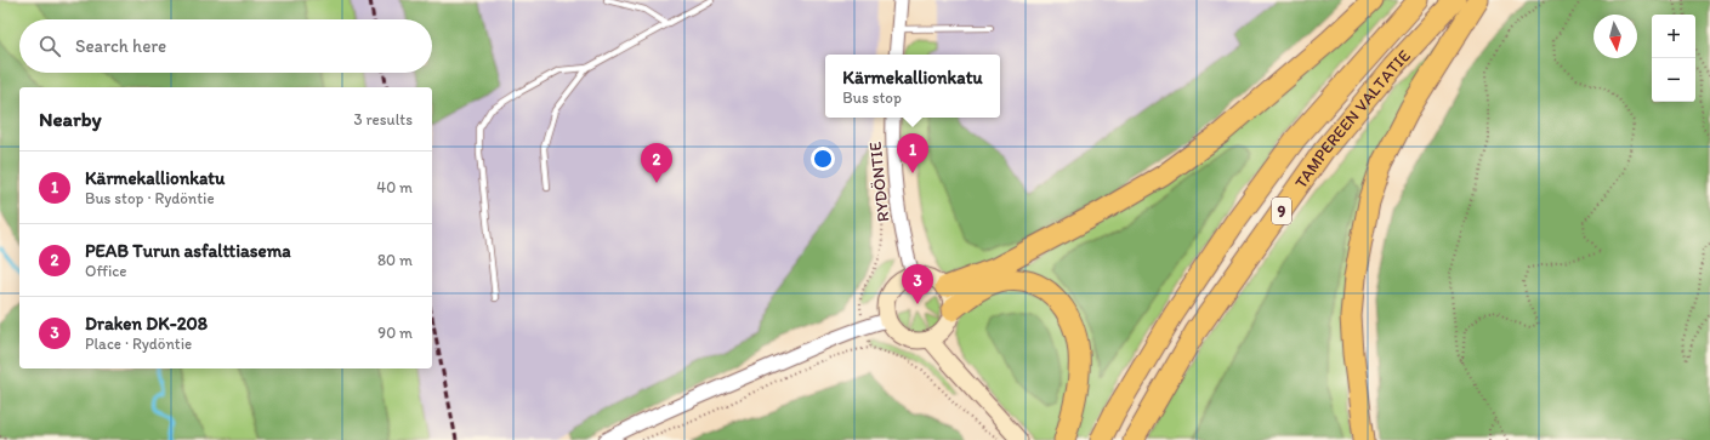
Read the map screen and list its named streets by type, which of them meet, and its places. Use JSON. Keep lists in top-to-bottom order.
{
  "streets": {
    "highway": ["TAMPEREEN VALTATIE", "9"],
    "street": ["RYDÖNTIE"]
  },
  "north": "bottom",
  "page": {
    "map_buttons": ["+", "−"],
    "search": "Search here",
    "popup": ["Kärmekallionkatu", "Bus stop"],
    "heading": ["Nearby", "3 results"],
    "pins": ["1", "2", "3"],
    "list": [
      {
        "mark": "1",
        "name": "Kärmekallionkatu",
        "note": "Bus stop · Rydöntie",
        "value": "40 m"
      },
      {
        "mark": "2",
        "name": "PEAB Turun asfalttiasema",
        "note": "Office",
        "value": "80 m"
      },
      {
        "mark": "3",
        "name": "Draken DK-208",
        "note": "Place · Rydöntie",
        "value": "90 m"
      }
    ]
  }
}
